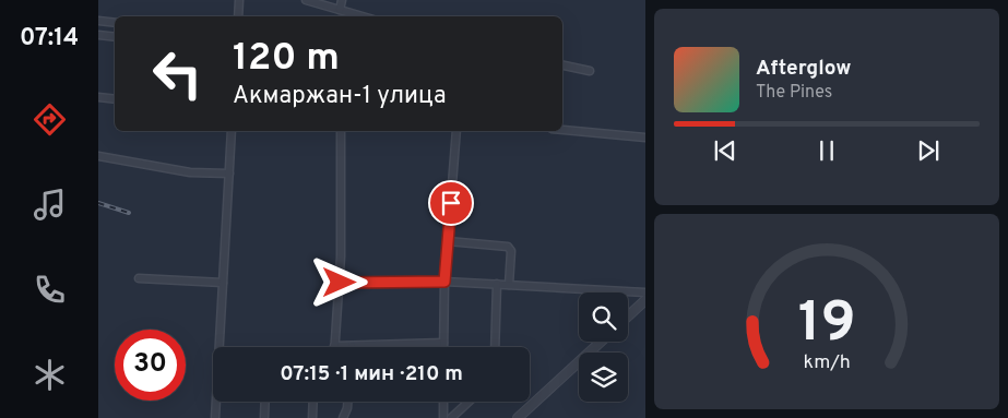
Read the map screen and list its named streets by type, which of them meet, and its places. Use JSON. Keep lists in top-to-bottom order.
{
  "page": {
    "tabs": "07:14",
    "turn": ["120 m", "Акмаржан-1 улица"],
    "song": ["Afterglow", "The Pines"],
    "limit": "30",
    "trip": "07:15 · 1 мин · 210 m",
    "gauge": ["19", "km/h"]
  }
}
